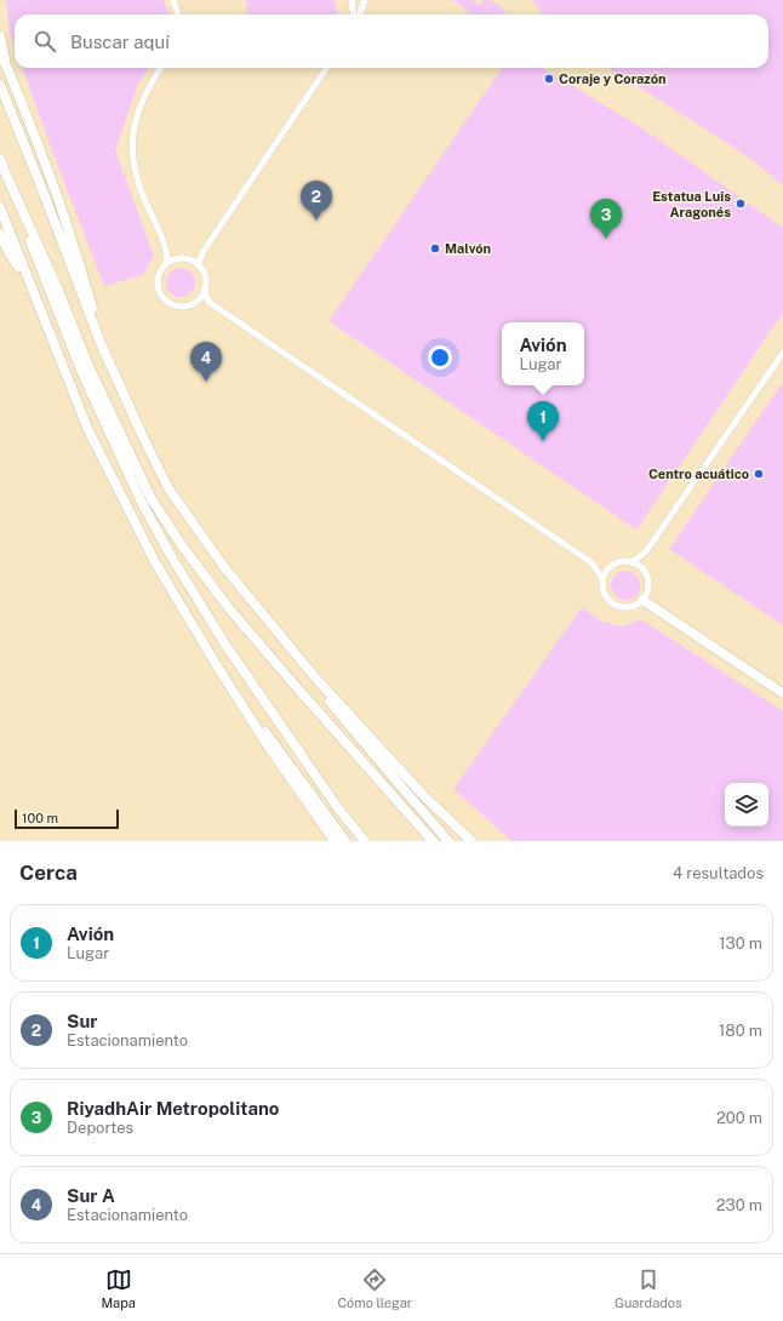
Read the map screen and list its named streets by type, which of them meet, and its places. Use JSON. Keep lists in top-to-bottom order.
{
  "places": [
    "Coraje y Corazón",
    "Estatua Luis Aragonés",
    "Malvón",
    "Centro acuático"
  ],
  "scale_bar": "100 m",
  "page": {
    "search": "Buscar aquí",
    "pins": [
      "2",
      "3",
      "4",
      "1"
    ],
    "popup": ["Avión", "Lugar"],
    "scale": "100 m",
    "heading": ["Cerca", "4 resultados"],
    "list": [
      {
        "mark": "1",
        "name": "Avión",
        "note": "Lugar",
        "value": "130 m"
      },
      {
        "mark": "2",
        "name": "Sur",
        "note": "Estacionamiento",
        "value": "180 m"
      },
      {
        "mark": "3",
        "name": "RiyadhAir Metropolitano",
        "note": "Deportes",
        "value": "200 m"
      },
      {
        "mark": "4",
        "name": "Sur A",
        "note": "Estacionamiento",
        "value": "230 m"
      }
    ],
    "nav": ["Mapa", "Cómo llegar", "Guardados"]
  }
}
